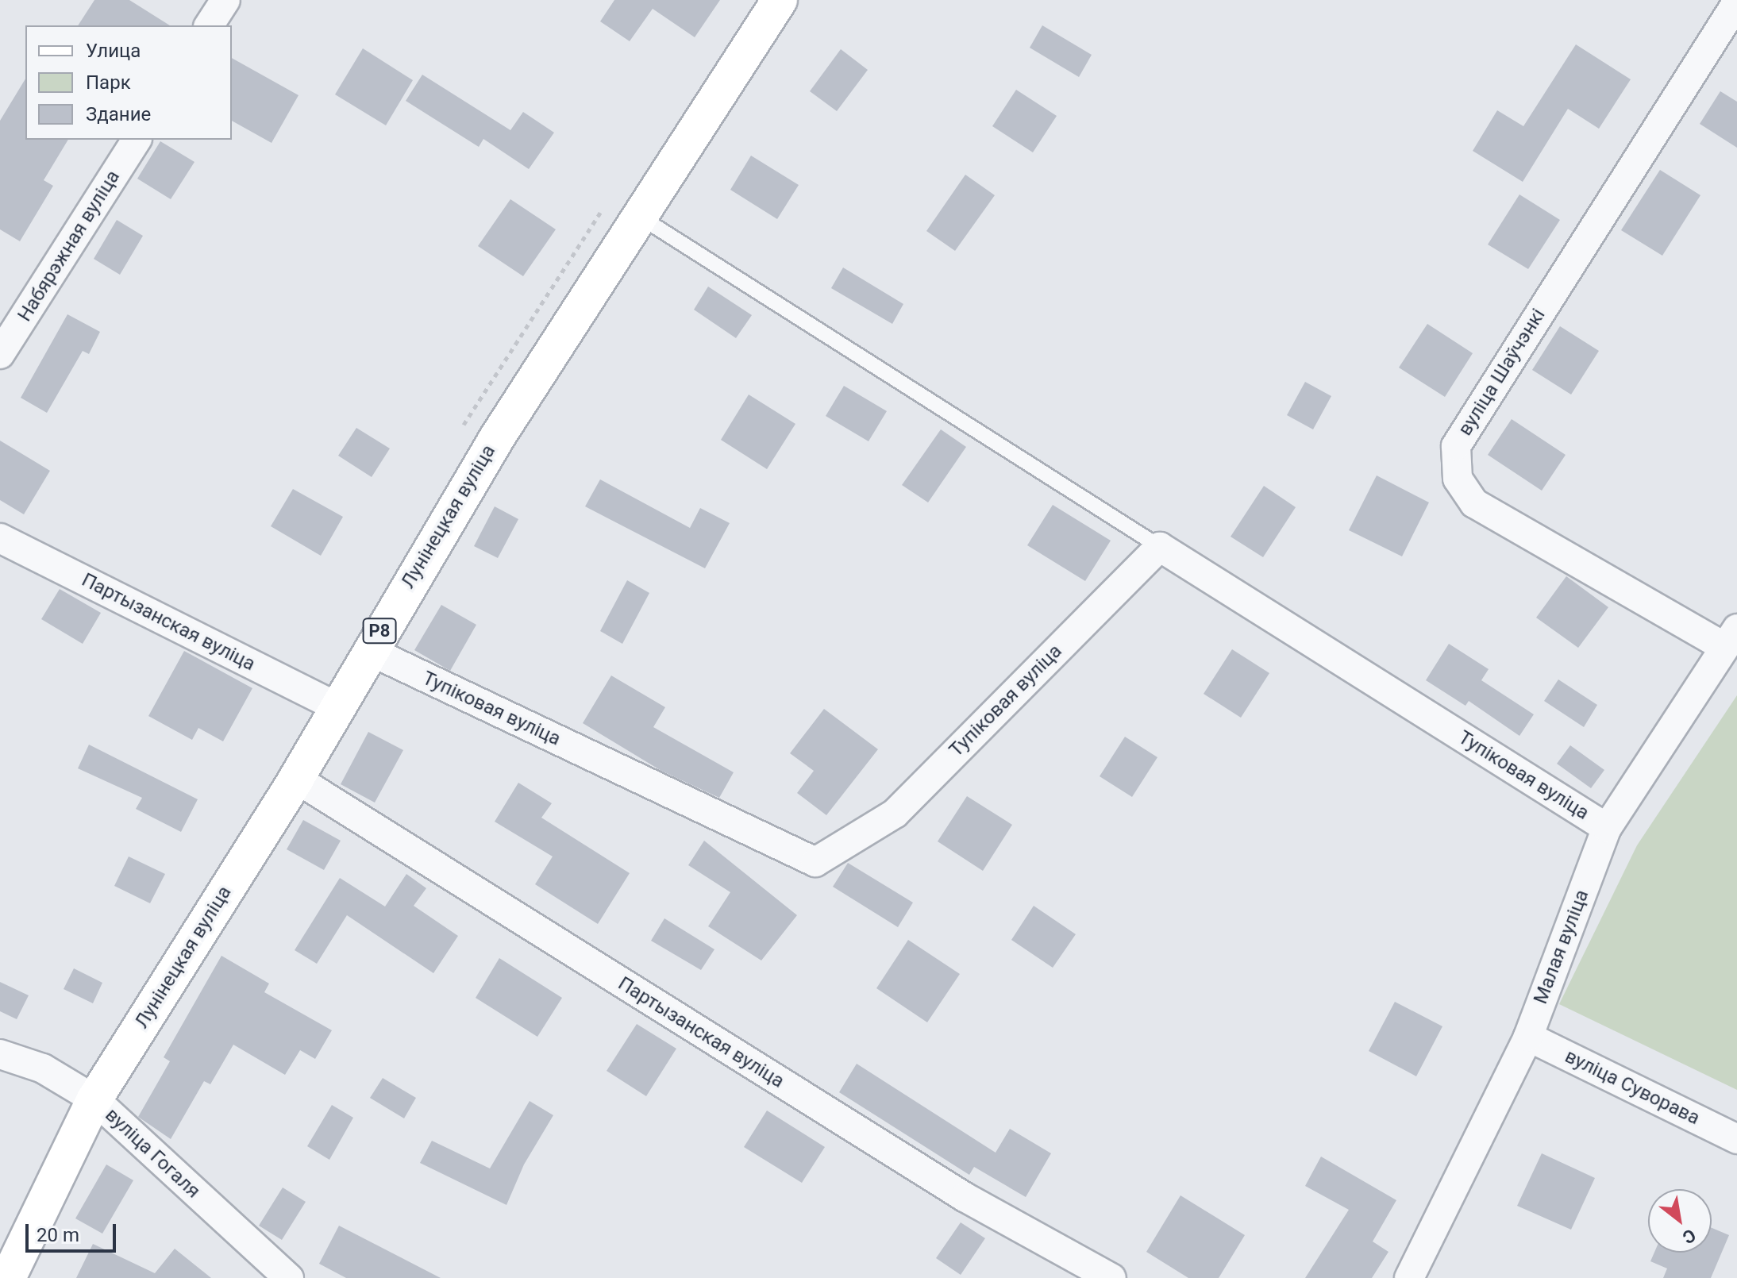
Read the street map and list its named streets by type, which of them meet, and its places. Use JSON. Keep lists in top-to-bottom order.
{
  "streets": {
    "main road": ["Лунінецкая вуліца", "Р8"],
    "street": [
      "Набярэжная вуліца",
      "вуліца Шаўчэнкі",
      "Партызанская вуліца",
      "Тупіковая вуліца",
      "Малая вуліца",
      "вуліца Суворава",
      "вуліца Гогаля"
    ]
  },
  "crossings": [
    ["вуліца Шаўчэнкі", "Малая вуліца"],
    ["Лунінецкая вуліца", "Партызанская вуліца"],
    ["Лунінецкая вуліца", "Тупіковая вуліца"],
    ["Лунінецкая вуліца", "вуліца Гогаля"],
    ["Тупіковая вуліца", "Малая вуліца"],
    ["Малая вуліца", "вуліца Суворава"]
  ],
  "legend": ["Улица", "Парк", "Здание"],
  "scale_bar": "20 m",
  "north": "bottom right"
}
